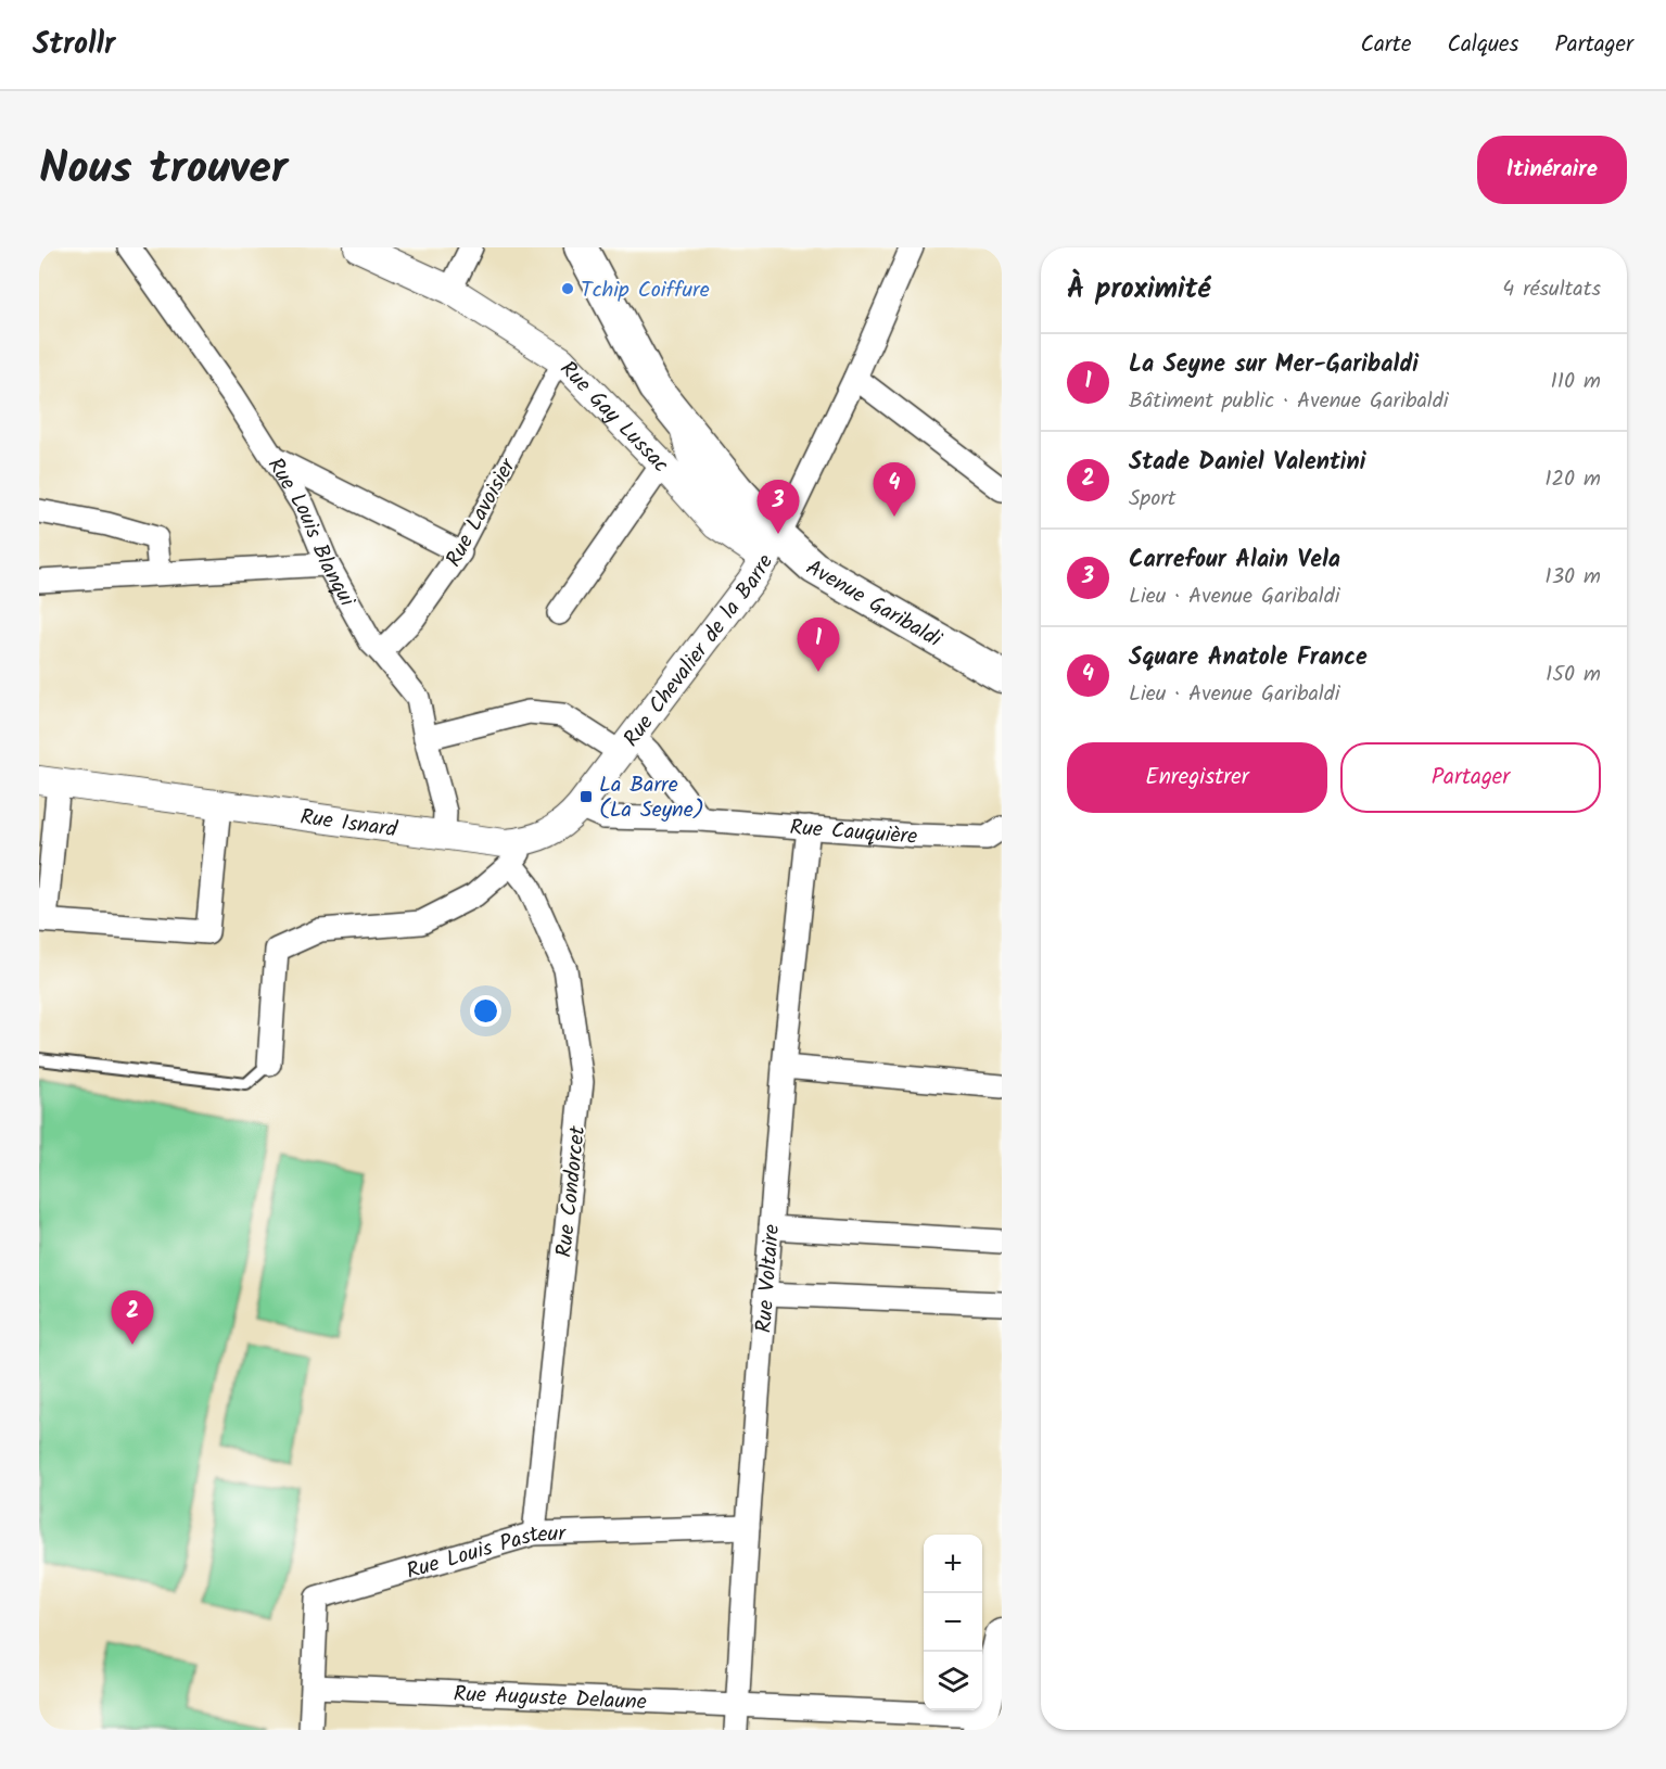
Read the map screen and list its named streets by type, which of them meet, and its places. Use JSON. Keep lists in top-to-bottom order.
{
  "streets": {
    "main road": ["Avenue Garibaldi"],
    "street": [
      "Rue Gay Lussac",
      "Rue Lavoisier",
      "Rue Louis Blanqui",
      "Rue Chevalier de la Barre",
      "Rue Isnard",
      "Rue Cauquière",
      "Rue Condorcet",
      "Rue Voltaire",
      "Rue Louis Pasteur",
      "Rue Auguste Delaune"
    ]
  },
  "crossings": [
    ["Rue Gay Lussac", "Rue Lavoisier"],
    ["Rue Gay Lussac", "Avenue Garibaldi"],
    ["Rue Gay Lussac", "Rue Chevalier de la Barre"],
    ["Rue Lavoisier", "Rue Louis Blanqui"],
    ["Rue Louis Blanqui", "Rue Chevalier de la Barre"],
    ["Rue Louis Blanqui", "Rue Isnard"],
    ["Avenue Garibaldi", "Rue Chevalier de la Barre"],
    ["Rue Chevalier de la Barre", "Rue Isnard"],
    ["Rue Isnard", "Rue Cauquière"],
    ["Rue Isnard", "Rue Condorcet"],
    ["Rue Cauquière", "Rue Voltaire"],
    ["Rue Condorcet", "Rue Louis Pasteur"],
    ["Rue Voltaire", "Rue Louis Pasteur"],
    ["Rue Voltaire", "Rue Auguste Delaune"],
    ["Rue Louis Pasteur", "Rue Auguste Delaune"]
  ],
  "places": {
    "other": ["Tchip Coiffure"],
    "transit": ["La Barre (La Seyne)"]
  },
  "page": {
    "header": "Strollr",
    "nav": ["Carte", "Calques", "Partager"],
    "title": "Nous trouver",
    "buttons": [
      "Itinéraire",
      ["Enregistrer", "Partager"]
    ],
    "heading": ["À proximité", "4 résultats"],
    "list": [
      {
        "mark": "1",
        "name": "La Seyne sur Mer-Garibaldi",
        "note": "Bâtiment public · Avenue Garibaldi",
        "value": "110 m"
      },
      {
        "mark": "2",
        "name": "Stade Daniel Valentini",
        "note": "Sport",
        "value": "120 m"
      },
      {
        "mark": "3",
        "name": "Carrefour Alain Vela",
        "note": "Lieu · Avenue Garibaldi",
        "value": "130 m"
      },
      {
        "mark": "4",
        "name": "Square Anatole France",
        "note": "Lieu · Avenue Garibaldi",
        "value": "150 m"
      }
    ],
    "pins": [
      "4",
      "3",
      "1",
      "2"
    ],
    "map_buttons": ["+", "−"]
  }
}
